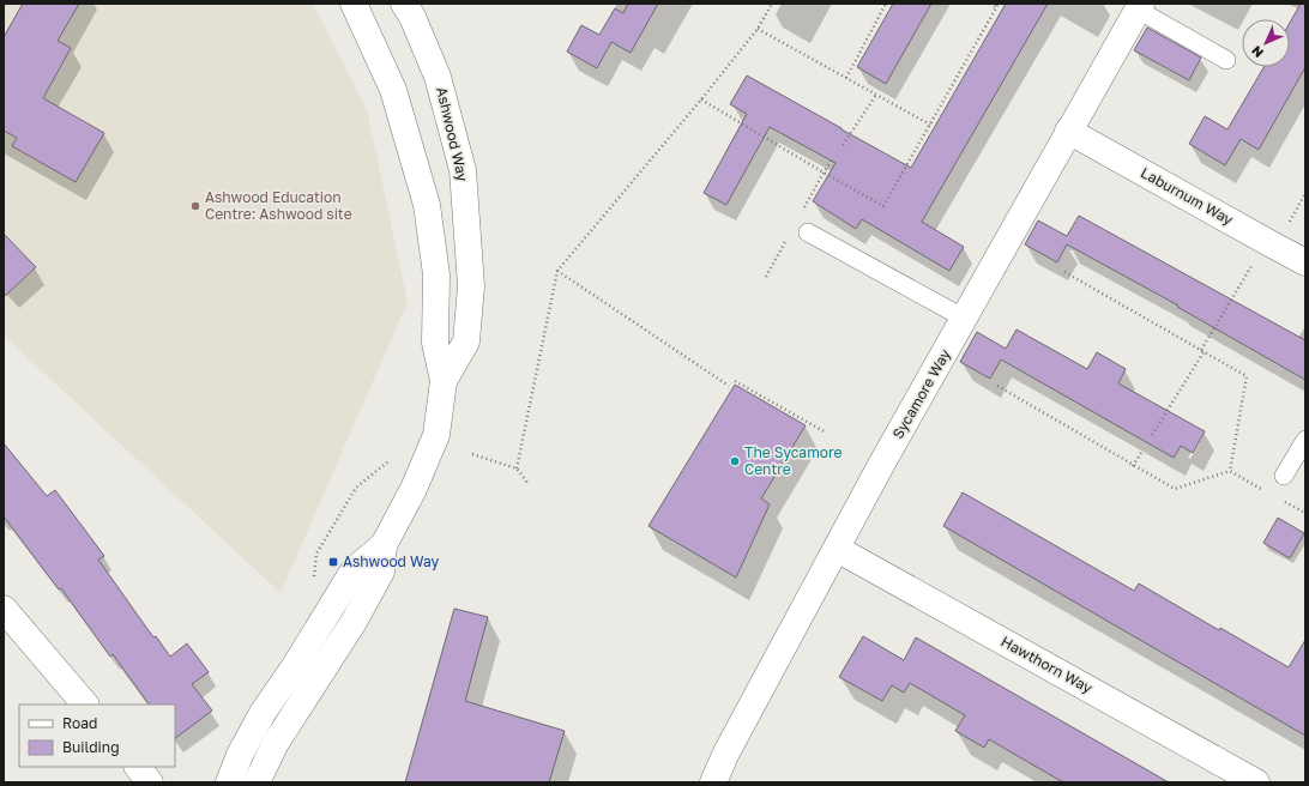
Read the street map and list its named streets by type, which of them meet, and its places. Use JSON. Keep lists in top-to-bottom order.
{
  "streets": {
    "street": [
      "Ashwood Way",
      "Laburnum Way",
      "Sycamore Way",
      "Hawthorn Way"
    ]
  },
  "crossings": [
    ["Laburnum Way", "Sycamore Way"],
    ["Sycamore Way", "Hawthorn Way"]
  ],
  "places": {
    "other": ["Ashwood Education Centre: Ashwood site", "The Sycamore Centre"],
    "transit": ["Ashwood Way"]
  },
  "legend": ["Road", "Building"],
  "north": "bottom left"
}
